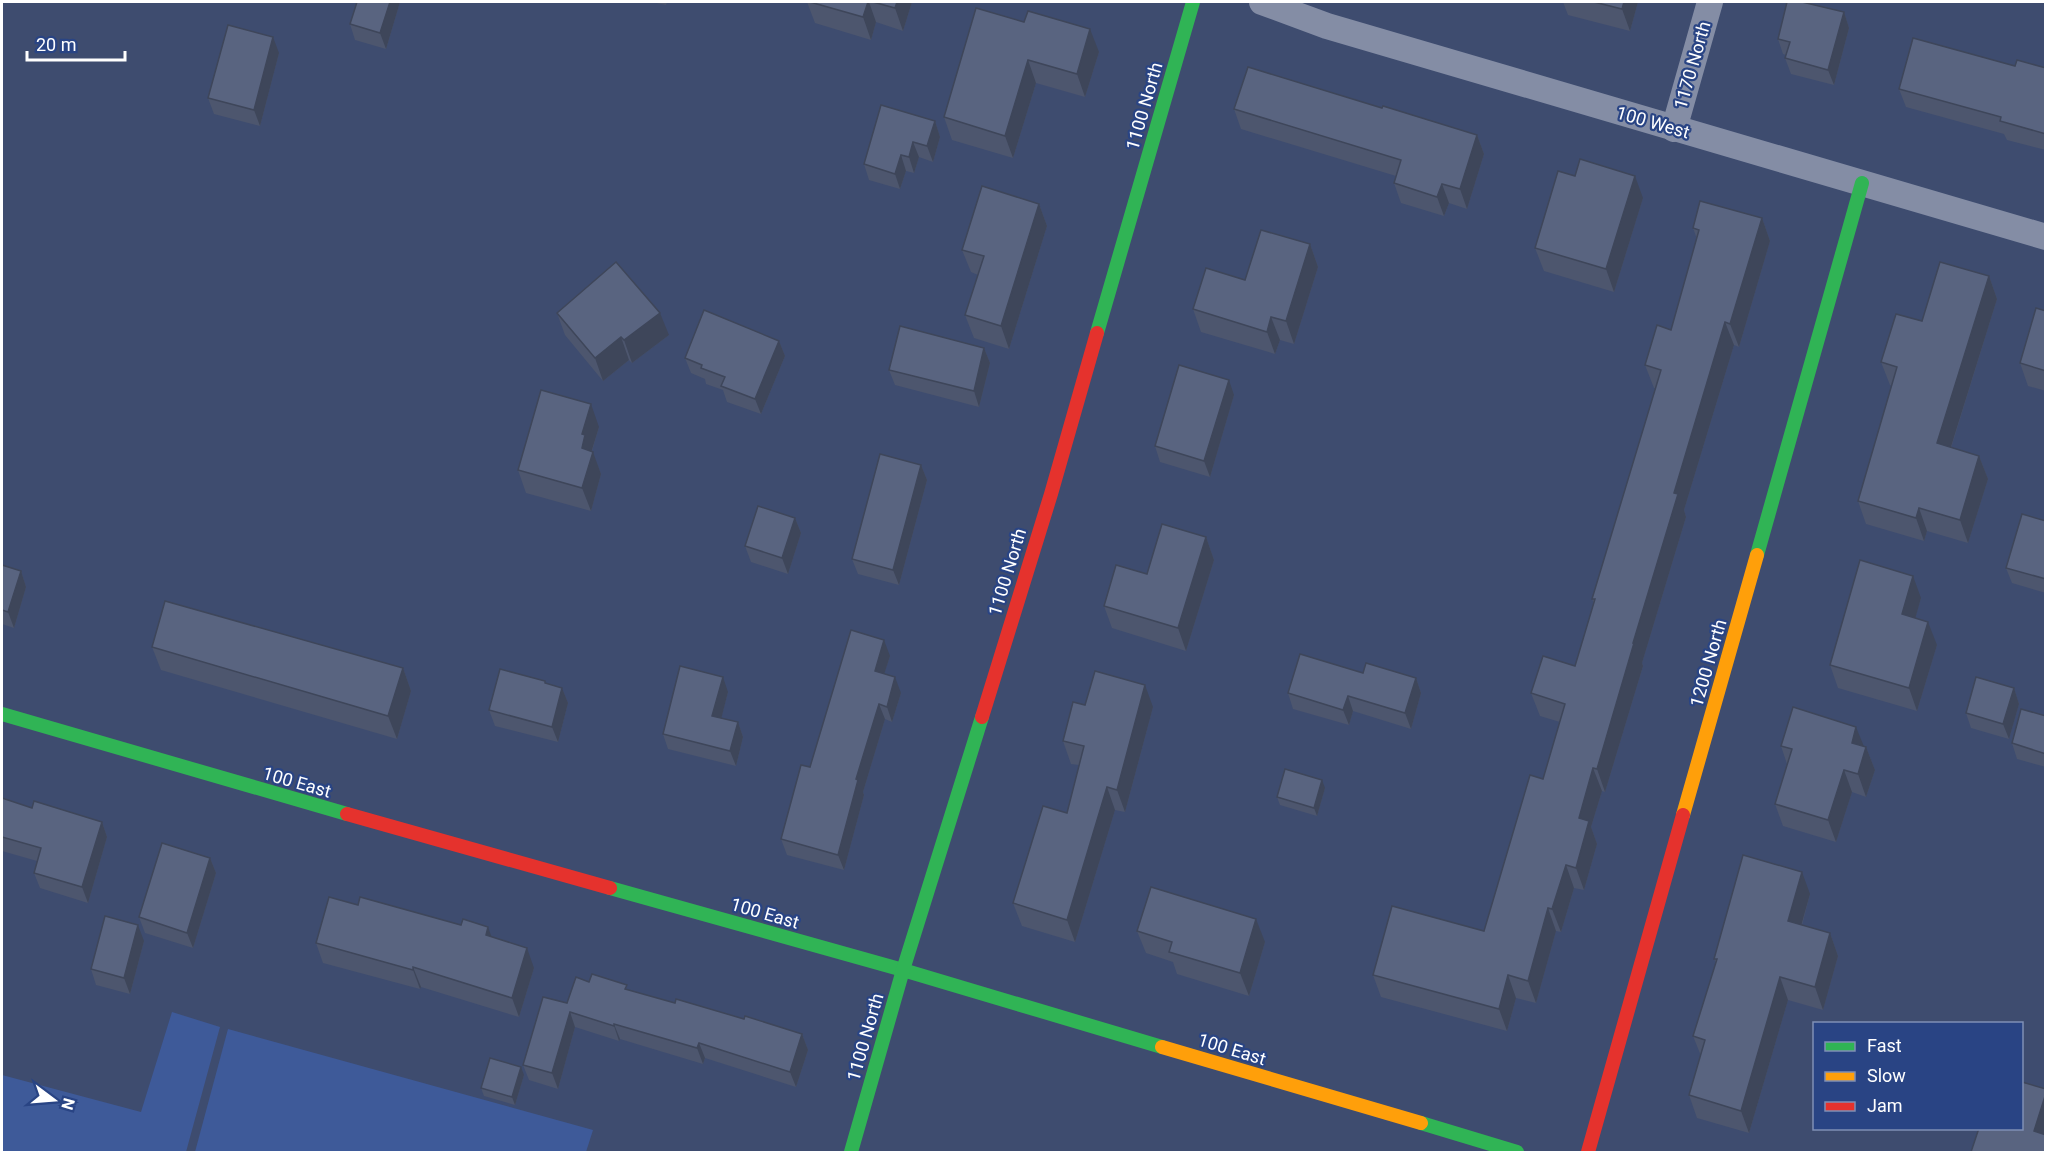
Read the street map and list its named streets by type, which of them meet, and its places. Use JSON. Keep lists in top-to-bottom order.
{
  "streets": {
    "main road": ["1100 North", "1200 North", "100 East"],
    "street": ["1170 North", "100 West"]
  },
  "crossings": [
    ["1170 North", "100 West"],
    ["1100 North", "100 East"],
    ["100 West", "1200 North"]
  ],
  "legend": ["Fast", "Slow", "Jam"],
  "scale_bar": "20 m",
  "north": "right"
}
